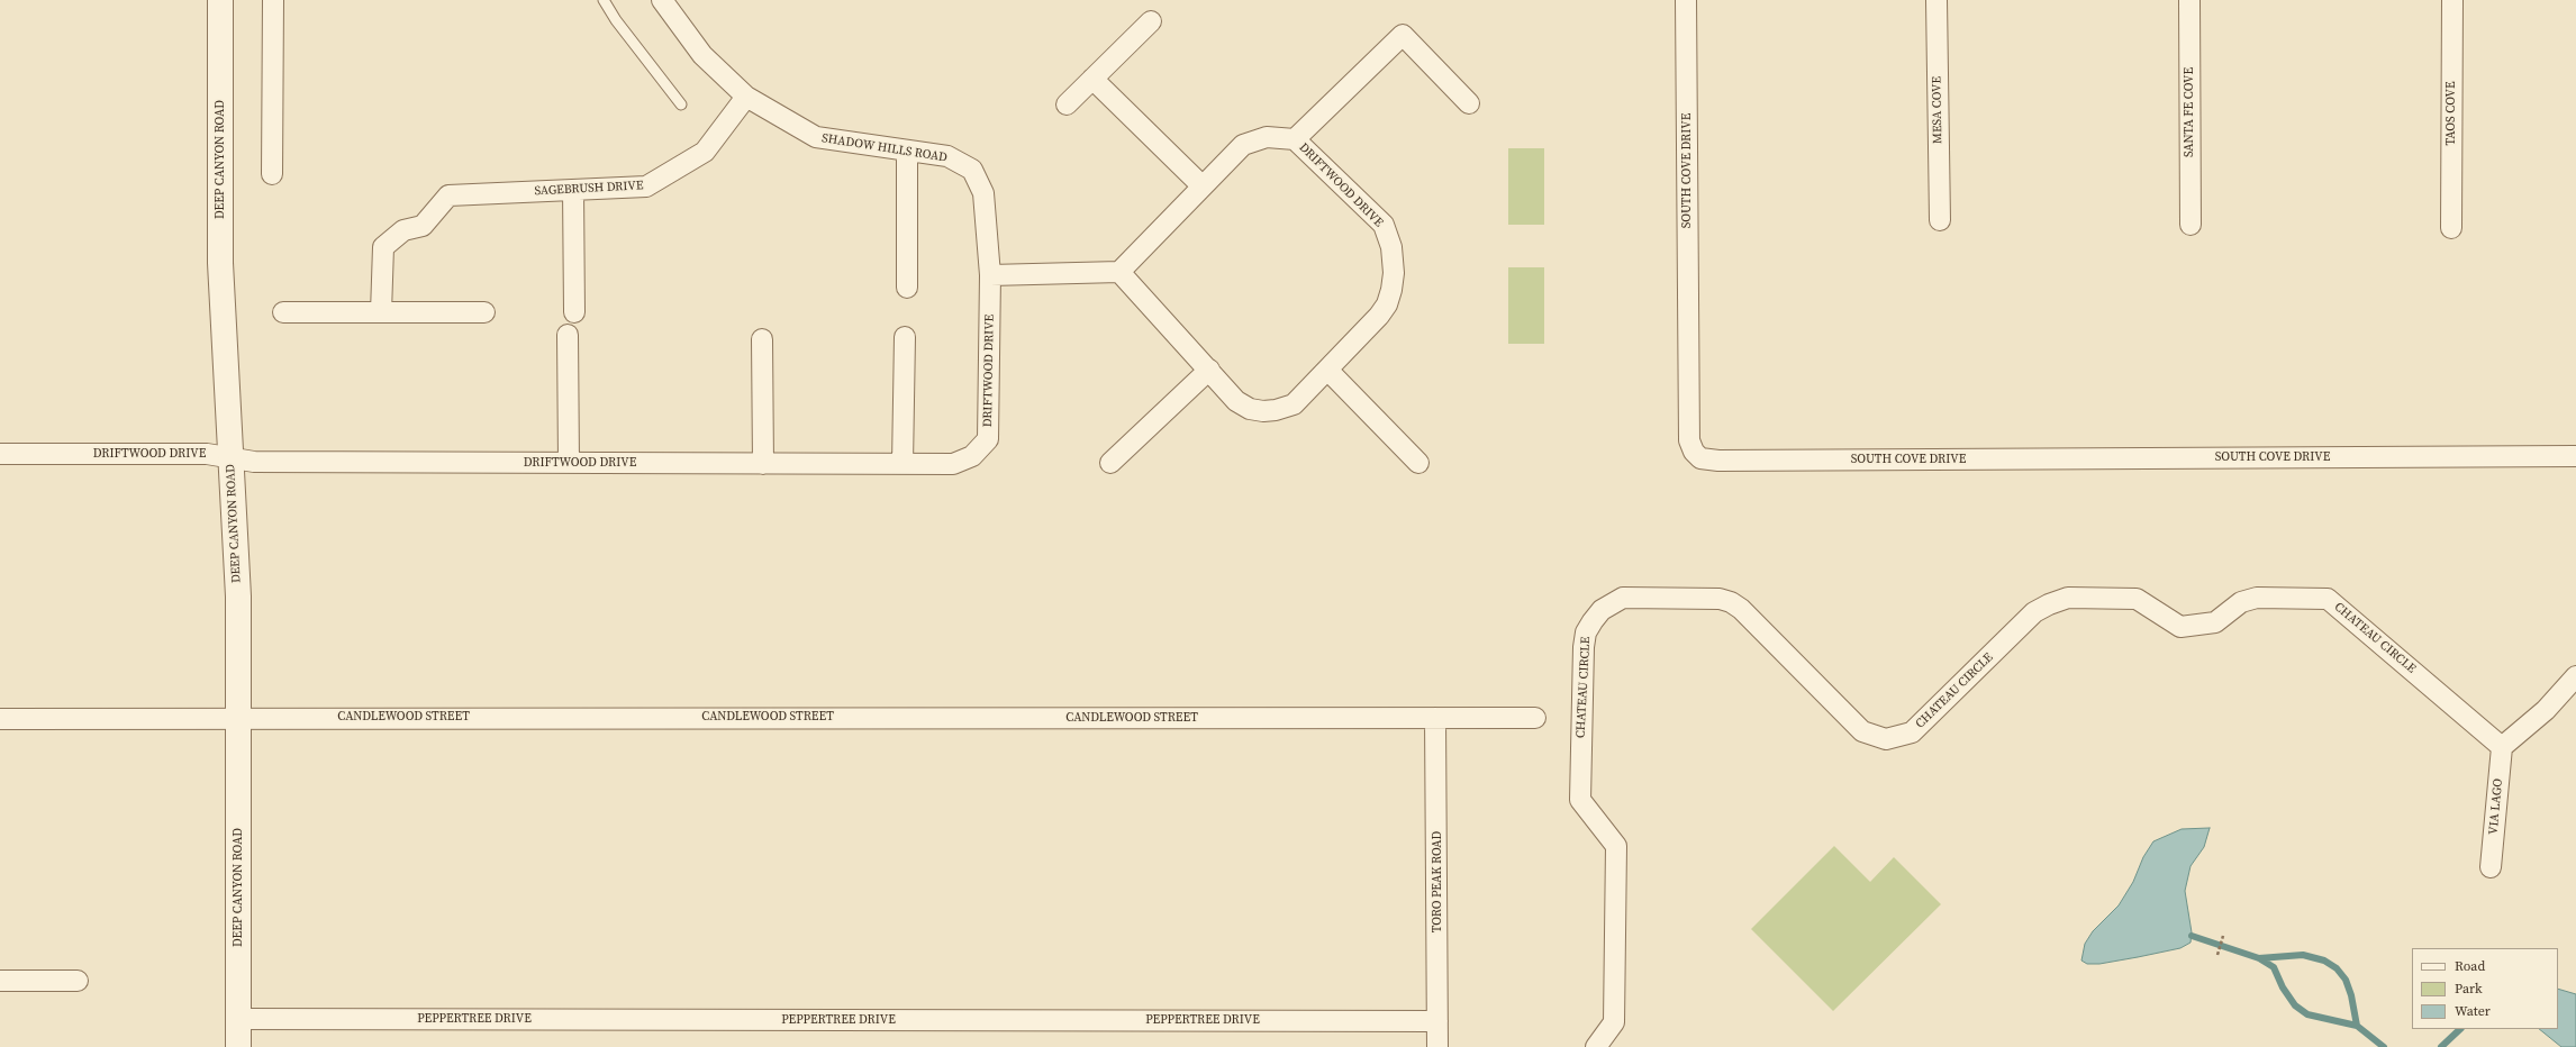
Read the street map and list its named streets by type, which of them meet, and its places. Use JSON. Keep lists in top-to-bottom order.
{
  "streets": {
    "street": [
      "MESA COVE",
      "SANTA FE COVE",
      "TAOS COVE",
      "SHADOW HILLS ROAD",
      "DEEP CANYON ROAD",
      "SOUTH COVE DRIVE",
      "DRIFTWOOD DRIVE",
      "SAGEBRUSH DRIVE",
      "CHATEAU CIRCLE",
      "CANDLEWOOD STREET",
      "VIA LAGO",
      "TORO PEAK ROAD",
      "PEPPERTREE DRIVE"
    ]
  },
  "crossings": [
    ["SHADOW HILLS ROAD", "DRIFTWOOD DRIVE"],
    ["SHADOW HILLS ROAD", "SAGEBRUSH DRIVE"],
    ["DEEP CANYON ROAD", "DRIFTWOOD DRIVE"],
    ["DEEP CANYON ROAD", "CANDLEWOOD STREET"],
    ["DEEP CANYON ROAD", "PEPPERTREE DRIVE"],
    ["CHATEAU CIRCLE", "VIA LAGO"],
    ["CANDLEWOOD STREET", "TORO PEAK ROAD"],
    ["TORO PEAK ROAD", "PEPPERTREE DRIVE"]
  ],
  "legend": ["Road", "Park", "Water"]
}
